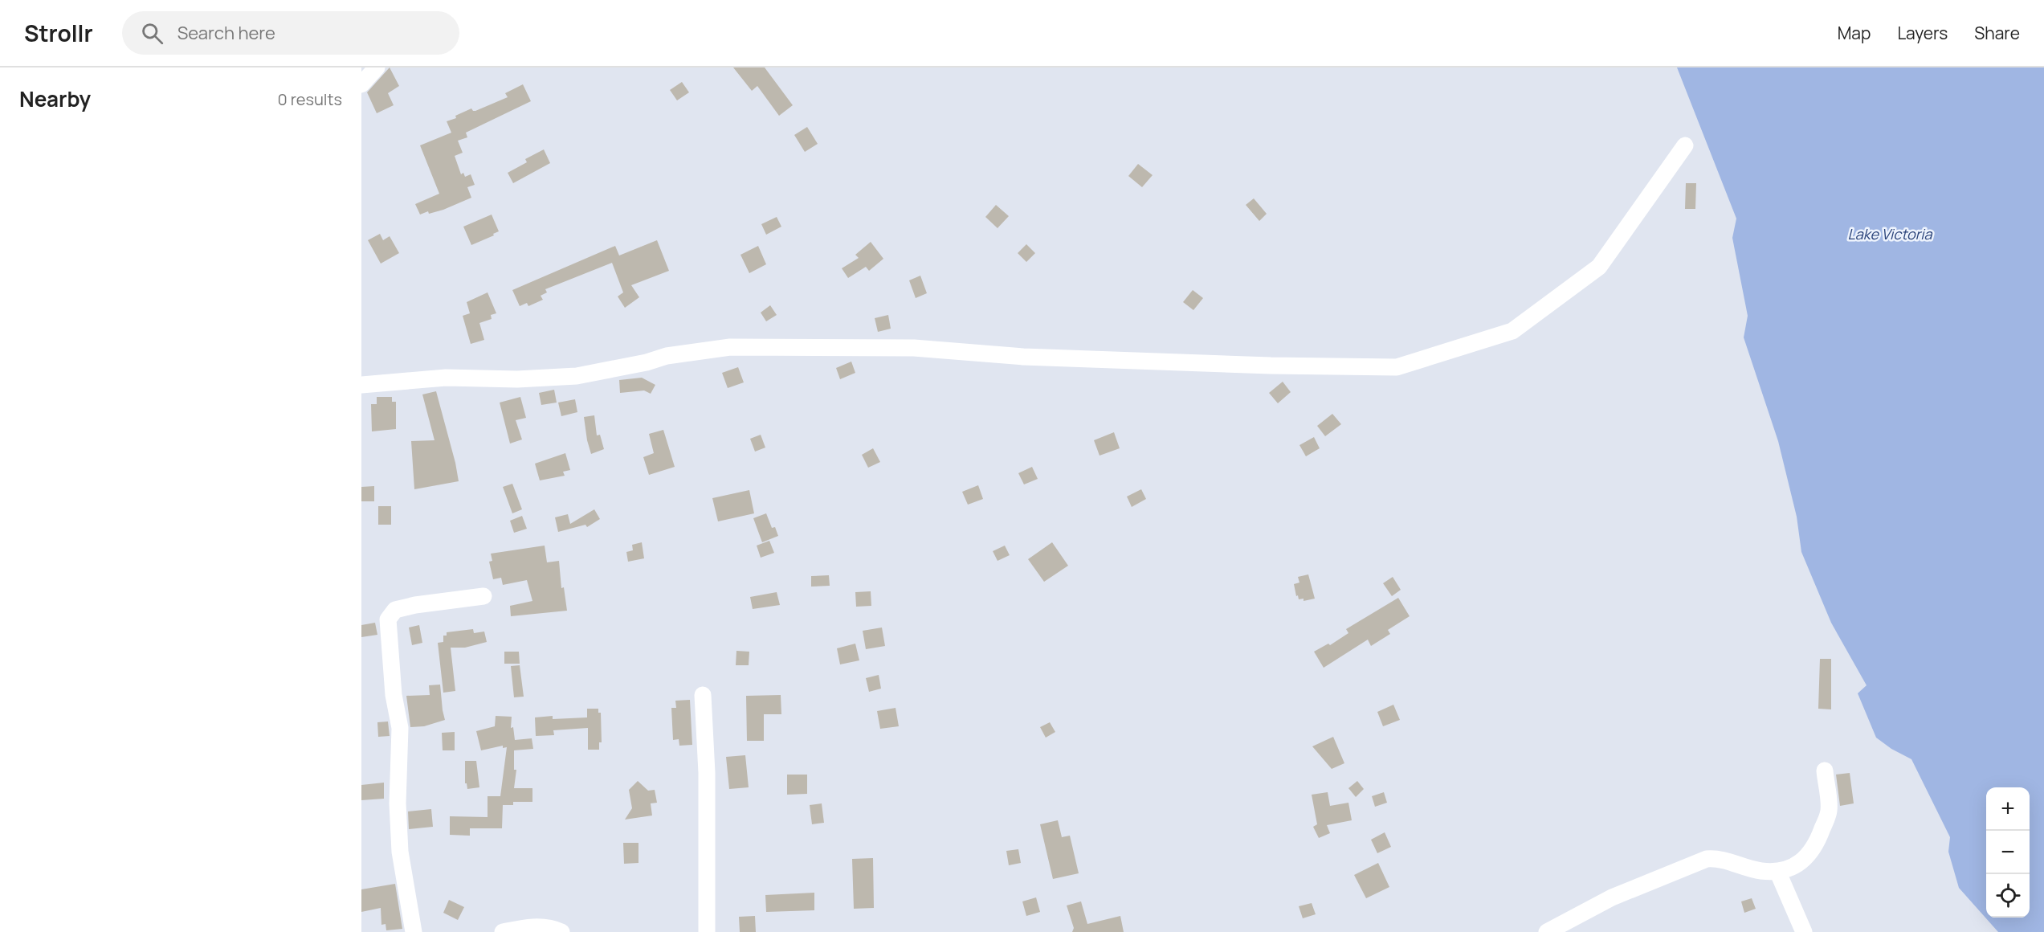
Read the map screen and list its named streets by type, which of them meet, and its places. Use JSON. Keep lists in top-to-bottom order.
{
  "water": ["Lake Victoria"],
  "page": {
    "header": "Strollr",
    "search": "Search here",
    "nav": ["Map", "Layers", "Share"],
    "heading": ["Nearby", "0 results"],
    "map_buttons": ["+", "−"]
  }
}
